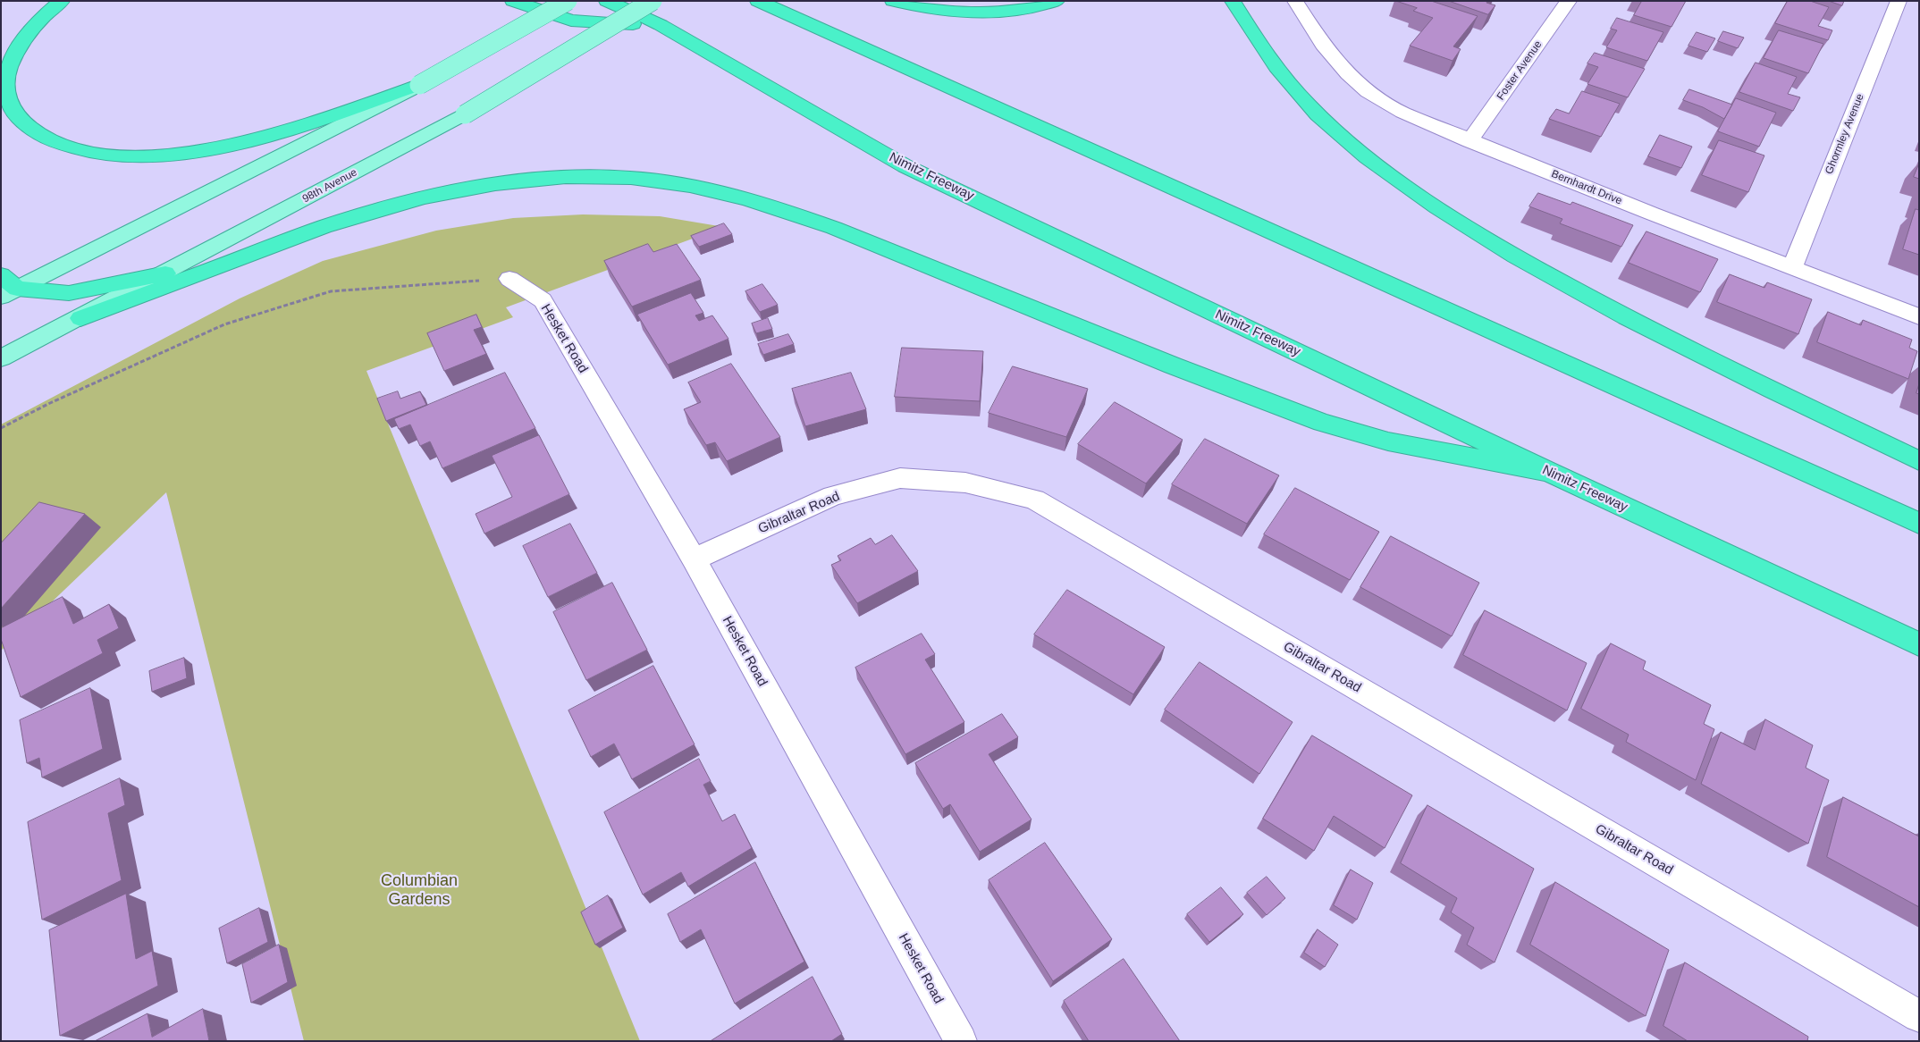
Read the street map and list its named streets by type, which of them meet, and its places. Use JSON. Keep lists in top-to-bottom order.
{
  "streets": {
    "highway": ["Nimitz Freeway"],
    "main road": ["98th Avenue"],
    "street": [
      "Foster Avenue",
      "Ghormley Avenue",
      "Bernhardt Drive",
      "Hesket Road",
      "Gibraltar Road"
    ]
  },
  "crossings": [
    ["Foster Avenue", "Bernhardt Drive"],
    ["Ghormley Avenue", "Bernhardt Drive"],
    ["Hesket Road", "Gibraltar Road"]
  ],
  "parks": ["Columbian Gardens"]
}
